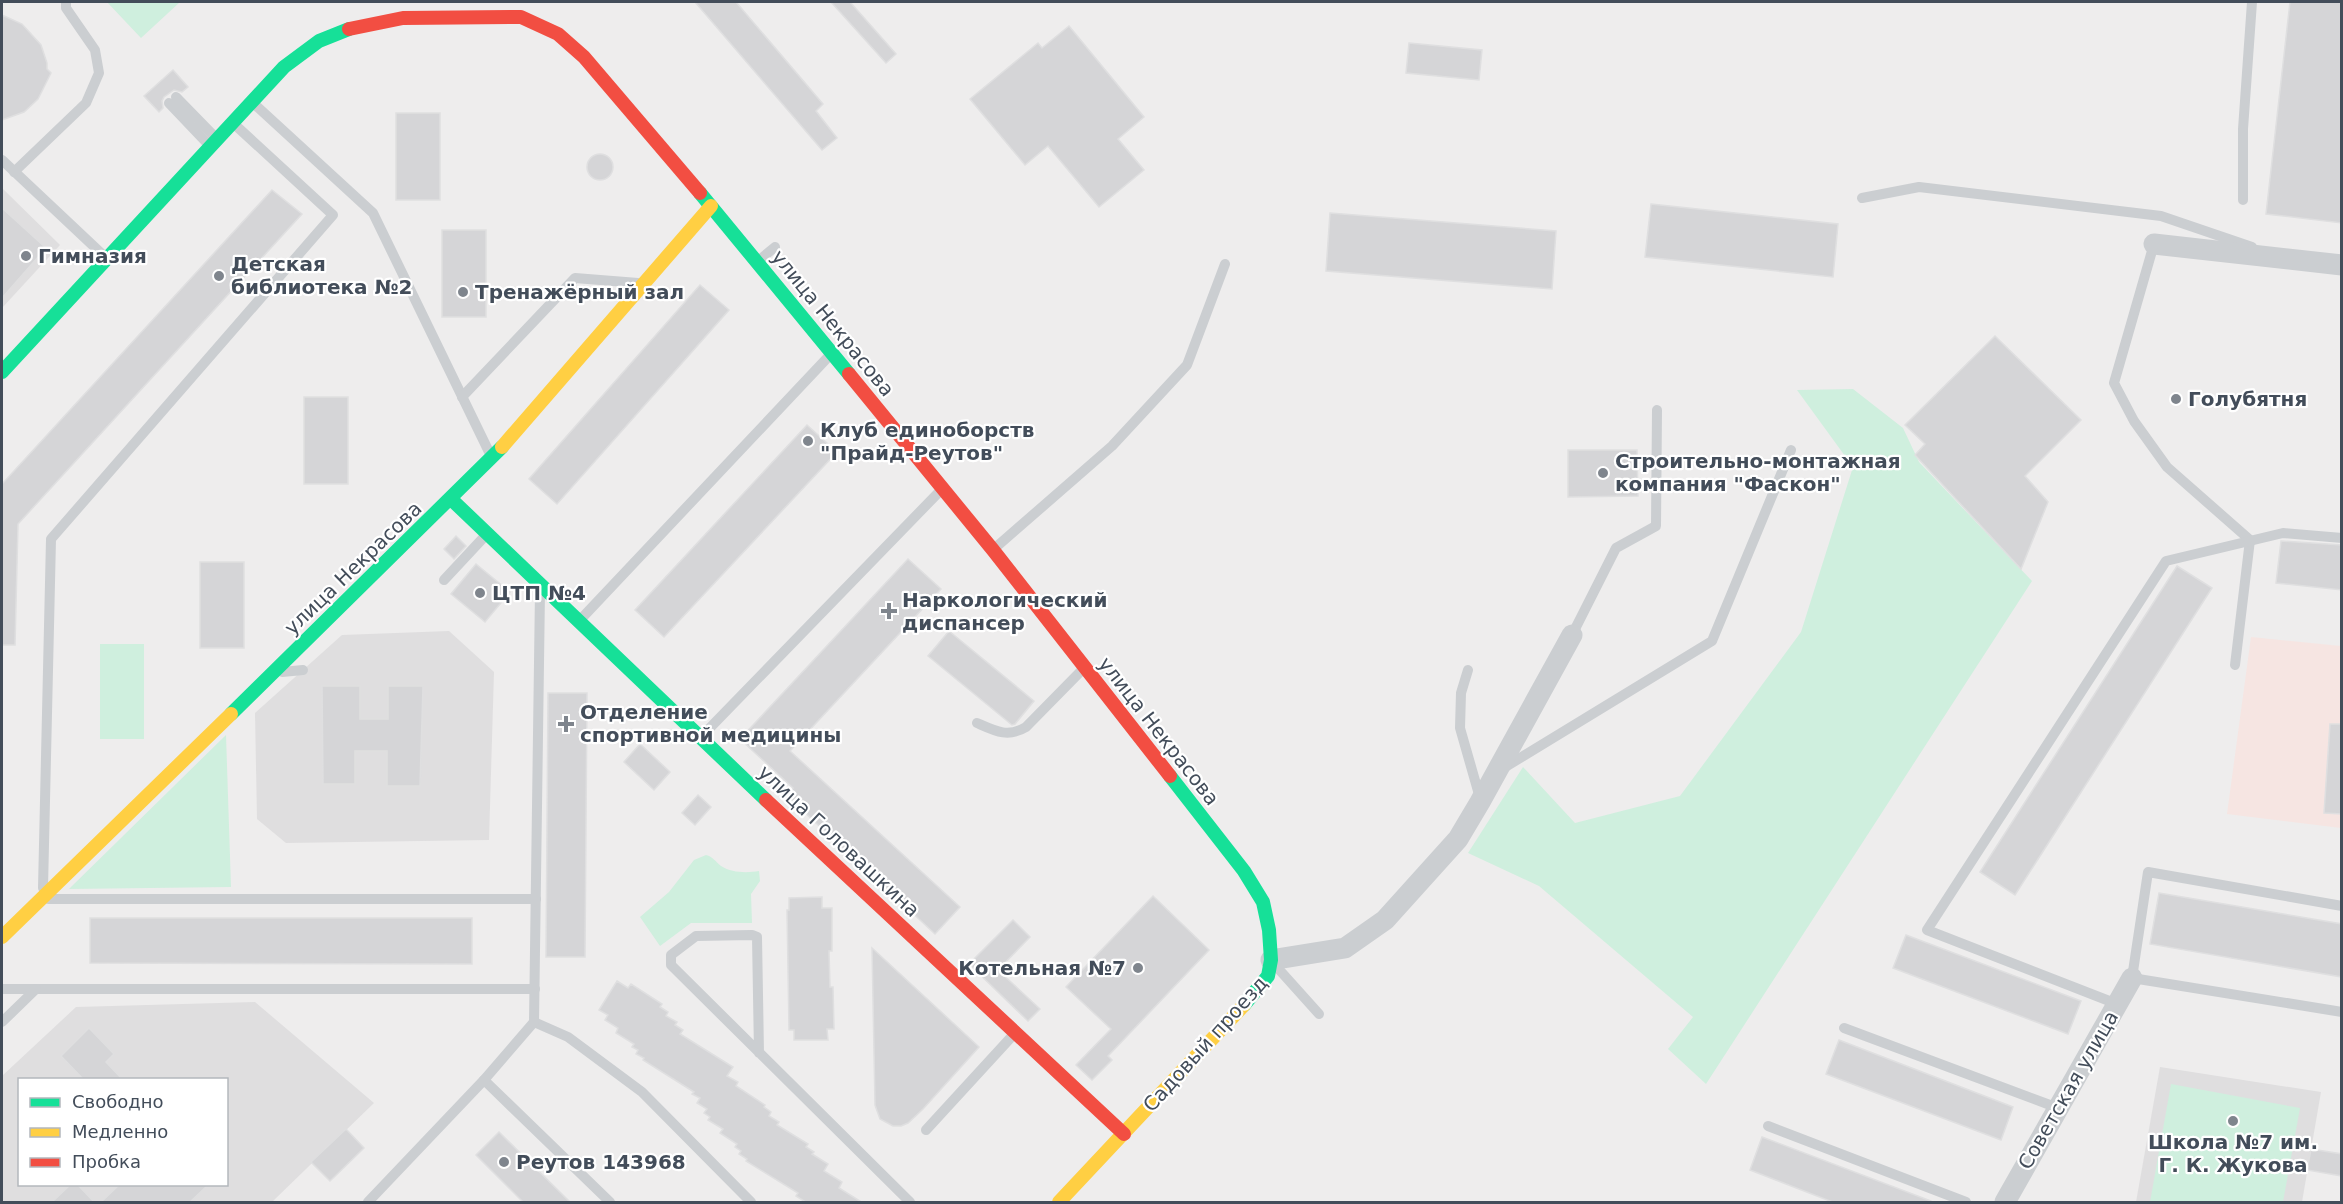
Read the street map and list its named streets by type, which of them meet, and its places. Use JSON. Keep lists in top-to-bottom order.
{
  "streets": {
    "street": [
      "улица Некрасова",
      "улица Головашкина",
      "Садовый проезд",
      "Советская улица"
    ]
  },
  "crossings": [
    ["улица Некрасова", "улица Головашкина"],
    ["улица Некрасова", "Садовый проезд"],
    ["улица Головашкина", "Садовый проезд"]
  ],
  "places": {
    "other": [
      "Гимназия",
      "Детская библиотека №2",
      "Тренажёрный зал",
      "Голубятня",
      "Клуб единоборств \"Прайд-Реутов\"",
      "Строительно-монтажная компания \"Фаскон\"",
      "ЦТП №4",
      "Котельная №7",
      "Школа №7 им. Г. К. Жукова",
      "Реутов 143968"
    ],
    "health": ["Наркологический диспансер", "Отделение спортивной медицины"]
  },
  "legend": ["Свободно", "Медленно", "Пробка"]
}
